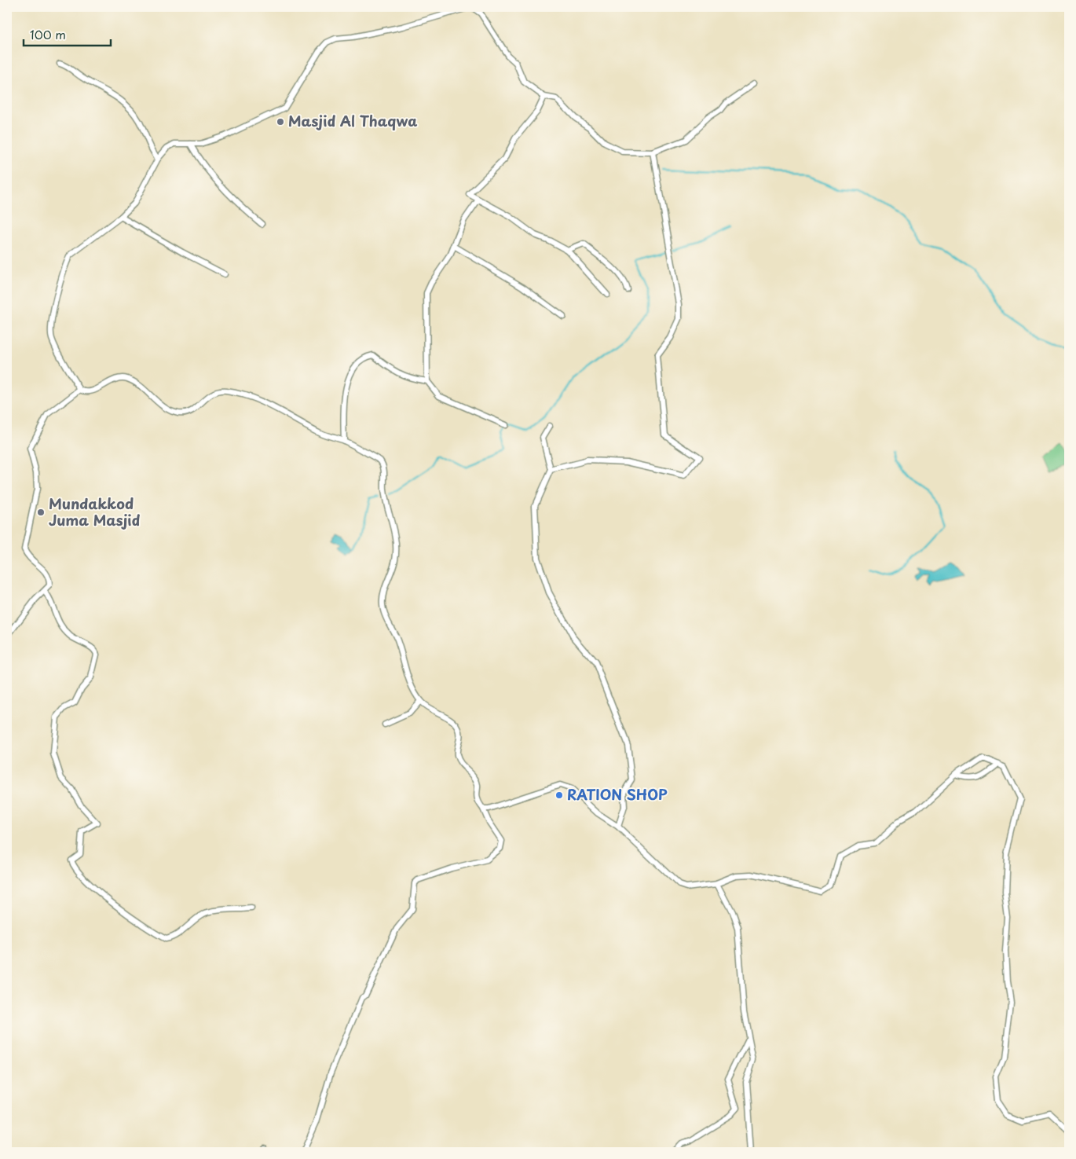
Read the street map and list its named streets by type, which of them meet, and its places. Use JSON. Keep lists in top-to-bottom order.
{
  "places": ["Masjid Al Thaqwa", "Mundakkod Juma Masjid", "RATION SHOP"],
  "scale_bar": "100 m"
}
